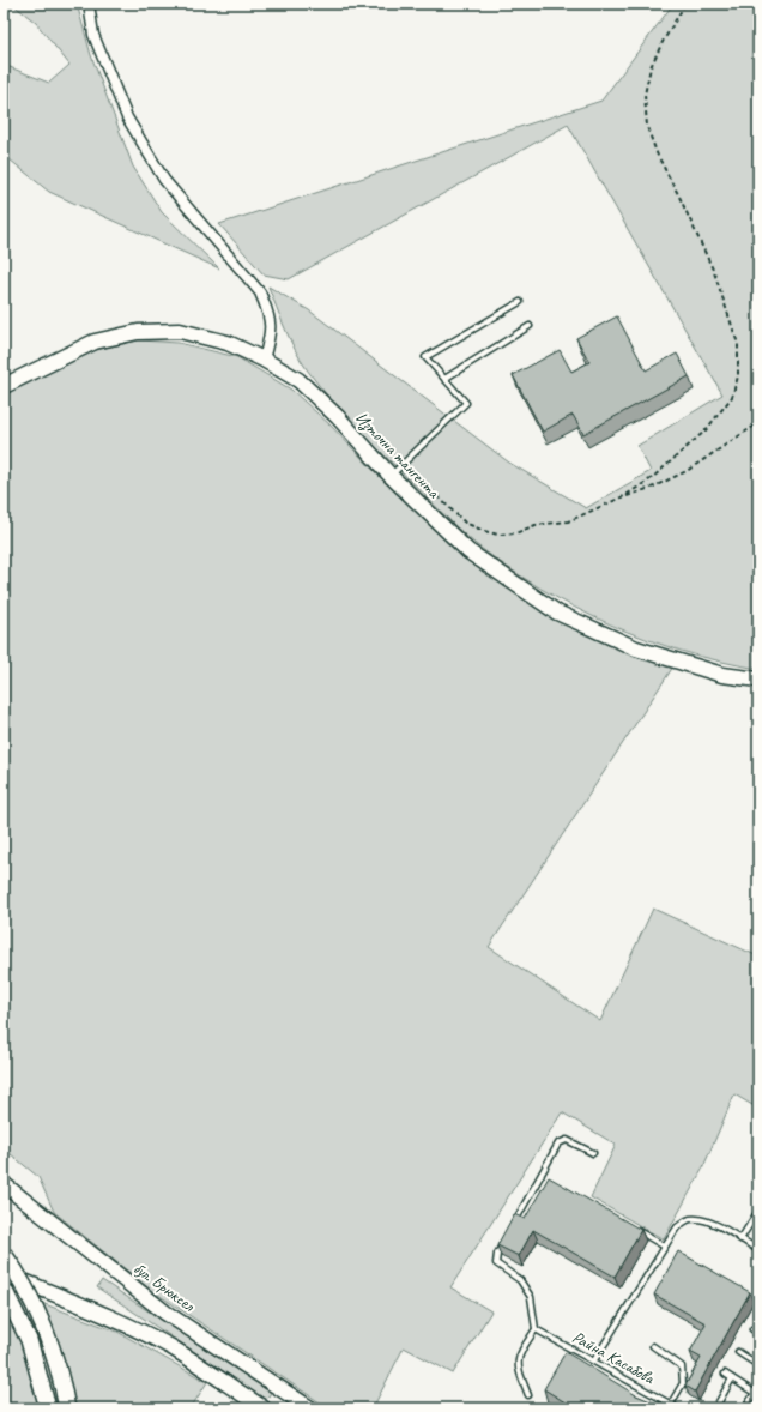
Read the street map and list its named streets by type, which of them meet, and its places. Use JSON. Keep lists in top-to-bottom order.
{
  "streets": {
    "street": ["Източна тангента", "бул. Брюксел"],
    "lane": ["Райна Касабова"]
  }
}
